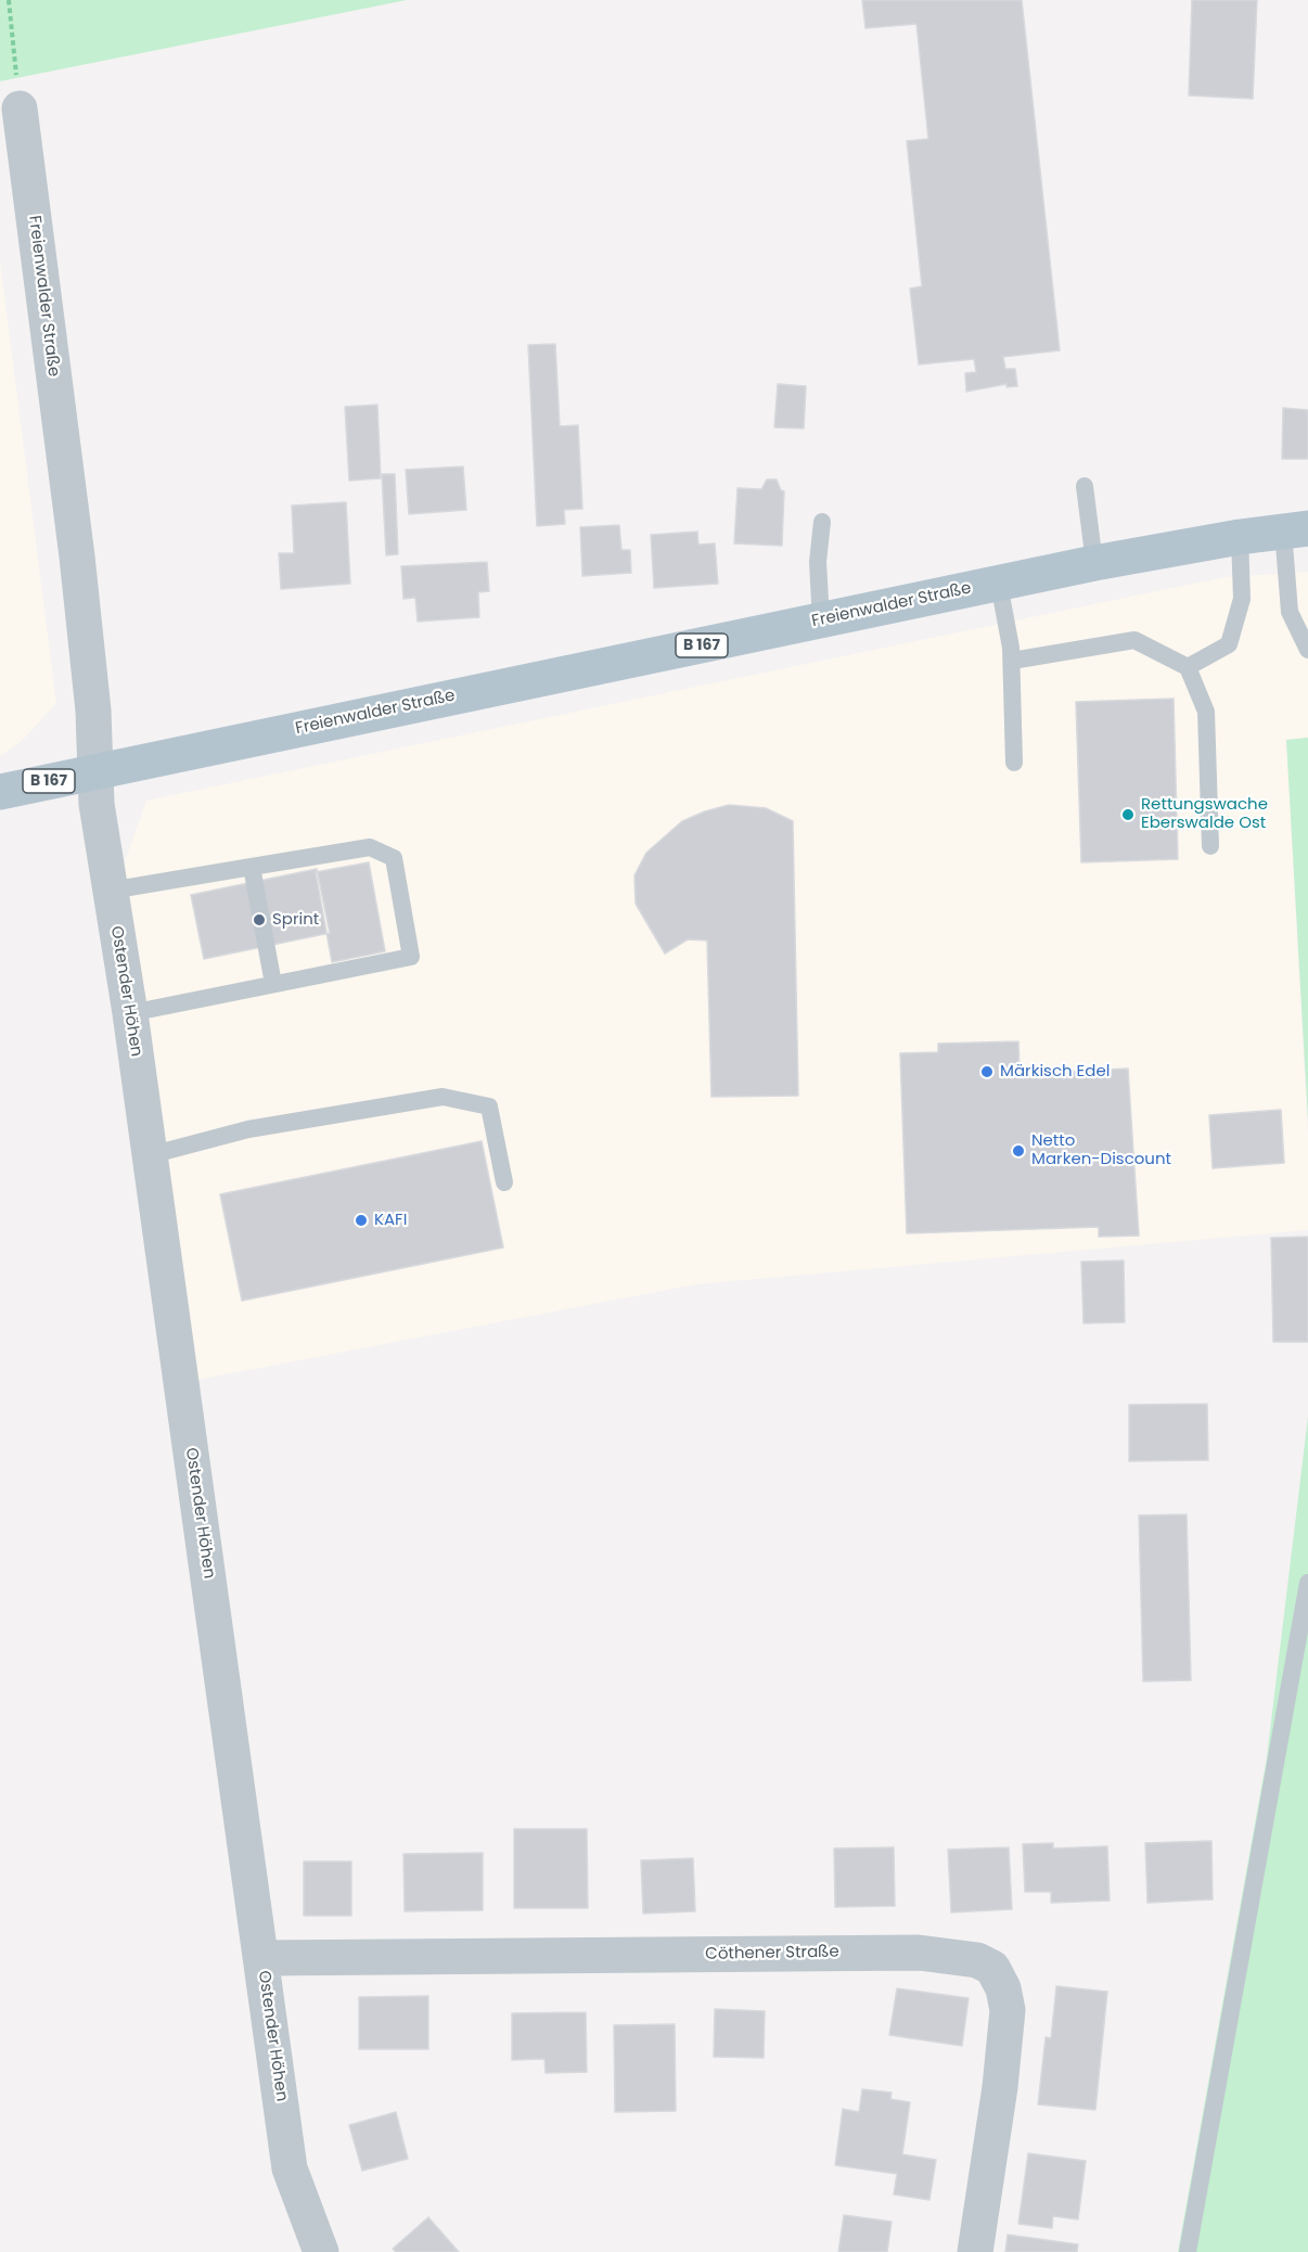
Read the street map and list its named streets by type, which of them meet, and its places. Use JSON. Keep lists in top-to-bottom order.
{
  "streets": {
    "main road": ["Freienwalder Straße", "B 167"],
    "street": ["Ostender Höhen", "Cöthener Straße"]
  },
  "crossings": [
    ["Freienwalder Straße", "B 167"],
    ["Freienwalder Straße", "Ostender Höhen"],
    ["B 167", "Ostender Höhen"],
    ["Ostender Höhen", "Cöthener Straße"]
  ],
  "places": [
    "Rettungswache Eberswalde Ost",
    "Sprint",
    "Märkisch Edel",
    "Netto Marken-Discount",
    "KAFI"
  ]
}
